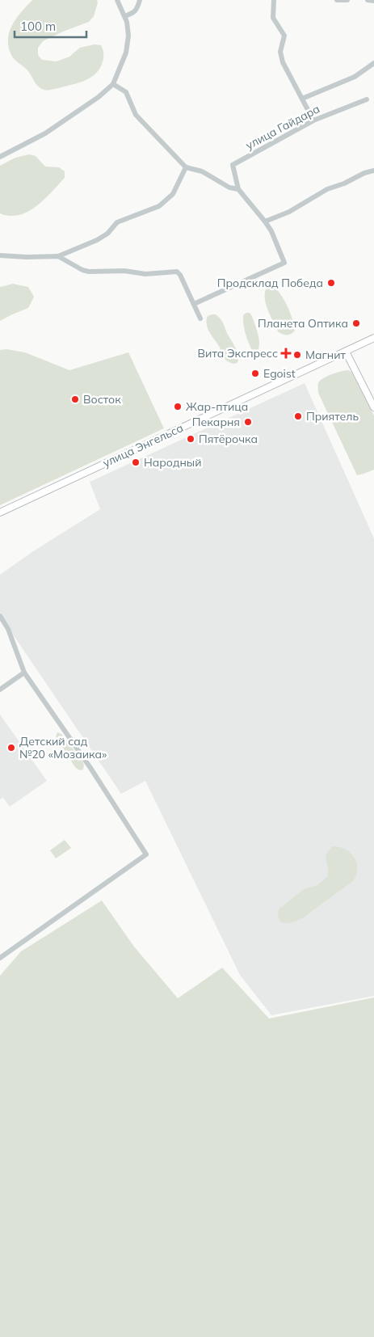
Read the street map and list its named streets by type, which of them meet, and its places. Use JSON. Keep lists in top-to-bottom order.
{
  "streets": {
    "main road": ["улица Энгельса"],
    "street": ["улица Гайдара"]
  },
  "places": {
    "other": [
      "Продсклад Победа",
      "Планета Оптика",
      "Магнит",
      "Egoist",
      "Восток",
      "Жар-птица",
      "Приятель",
      "Пекарня",
      "Пятёрочка",
      "Народный",
      "Детский сад №20 «Мозаика»"
    ],
    "health": ["Вита Экспресс"]
  },
  "scale_bar": "100 m"
}
